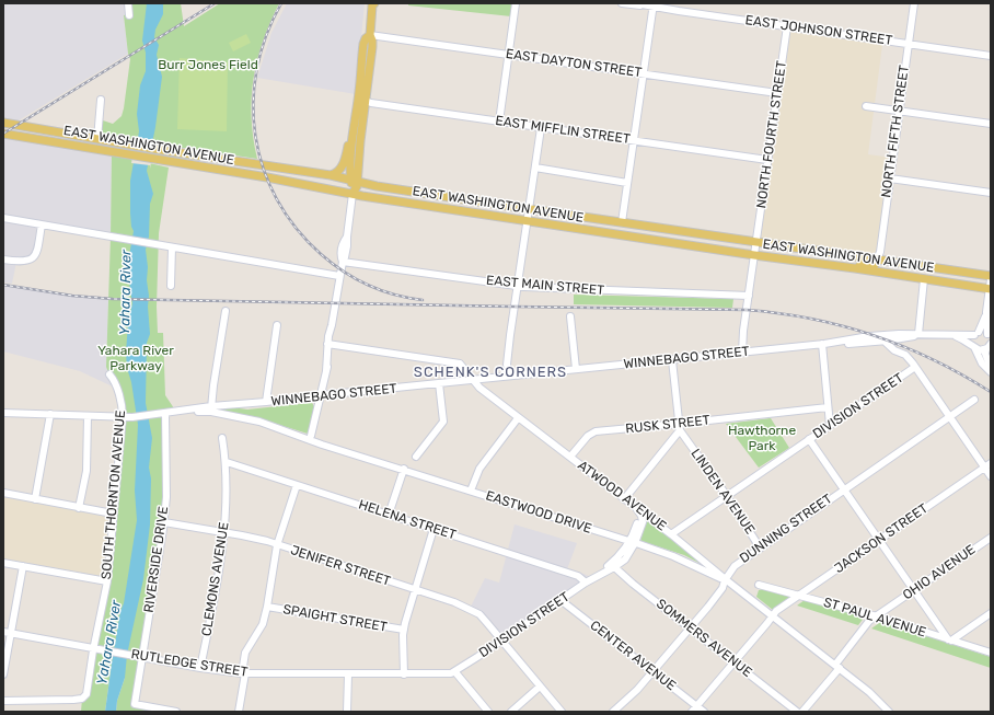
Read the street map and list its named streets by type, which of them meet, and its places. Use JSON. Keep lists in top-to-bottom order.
{
  "streets": {
    "main road": ["EAST WASHINGTON AVENUE"],
    "street": [
      "EAST JOHNSON STREET",
      "EAST DAYTON STREET",
      "EAST MIFFLIN STREET",
      "NORTH FIFTH STREET",
      "NORTH FOURTH STREET",
      "EAST MAIN STREET",
      "WINNEBAGO STREET",
      "DIVISION STREET",
      "RUSK STREET",
      "LINDEN AVENUE",
      "SOUTH THORNTON AVENUE",
      "ATWOOD AVENUE",
      "EASTWOOD DRIVE",
      "HELENA STREET",
      "DUNNING STREET",
      "JACKSON STREET",
      "RIVERSIDE DRIVE",
      "JENIFER STREET",
      "OHIO AVENUE",
      "CLEMONS AVENUE",
      "ST PAUL AVENUE",
      "SPAIGHT STREET",
      "SOMMERS AVENUE",
      "CENTER AVENUE",
      "RUTLEDGE STREET"
    ]
  },
  "crossings": [
    ["EAST JOHNSON STREET", "NORTH FIFTH STREET"],
    ["EAST JOHNSON STREET", "NORTH FOURTH STREET"],
    ["EAST DAYTON STREET", "NORTH FOURTH STREET"],
    ["EAST MIFFLIN STREET", "NORTH FOURTH STREET"],
    ["NORTH FIFTH STREET", "EAST WASHINGTON AVENUE"],
    ["NORTH FOURTH STREET", "EAST WASHINGTON AVENUE"],
    ["NORTH FOURTH STREET", "EAST MAIN STREET"],
    ["NORTH FOURTH STREET", "WINNEBAGO STREET"],
    ["WINNEBAGO STREET", "LINDEN AVENUE"],
    ["WINNEBAGO STREET", "SOUTH THORNTON AVENUE"],
    ["WINNEBAGO STREET", "ATWOOD AVENUE"],
    ["WINNEBAGO STREET", "EASTWOOD DRIVE"],
    ["WINNEBAGO STREET", "RIVERSIDE DRIVE"],
    ["DIVISION STREET", "LINDEN AVENUE"],
    ["DIVISION STREET", "ATWOOD AVENUE"],
    ["DIVISION STREET", "EASTWOOD DRIVE"],
    ["DIVISION STREET", "HELENA STREET"],
    ["DIVISION STREET", "JENIFER STREET"],
    ["DIVISION STREET", "SOMMERS AVENUE"],
    ["DIVISION STREET", "CENTER AVENUE"],
    ["DIVISION STREET", "RUTLEDGE STREET"],
    ["RUSK STREET", "LINDEN AVENUE"],
    ["RUSK STREET", "ATWOOD AVENUE"],
    ["LINDEN AVENUE", "DUNNING STREET"],
    ["SOUTH THORNTON AVENUE", "RUTLEDGE STREET"],
    ["ATWOOD AVENUE", "EASTWOOD DRIVE"],
    ["ATWOOD AVENUE", "DUNNING STREET"],
    ["ATWOOD AVENUE", "JACKSON STREET"],
    ["ATWOOD AVENUE", "OHIO AVENUE"],
    ["EASTWOOD DRIVE", "DUNNING STREET"],
    ["HELENA STREET", "CLEMONS AVENUE"],
    ["DUNNING STREET", "SOMMERS AVENUE"],
    ["DUNNING STREET", "CENTER AVENUE"],
    ["JACKSON STREET", "ST PAUL AVENUE"],
    ["JACKSON STREET", "SOMMERS AVENUE"],
    ["JACKSON STREET", "CENTER AVENUE"],
    ["RIVERSIDE DRIVE", "JENIFER STREET"],
    ["RIVERSIDE DRIVE", "RUTLEDGE STREET"],
    ["JENIFER STREET", "CLEMONS AVENUE"],
    ["OHIO AVENUE", "ST PAUL AVENUE"],
    ["CLEMONS AVENUE", "RUTLEDGE STREET"]
  ],
  "districts": ["SCHENK'S CORNERS"],
  "water": ["Yahara River"],
  "parks": ["Burr Jones Field", "Yahara River Parkway", "Hawthorne Park"]
}
